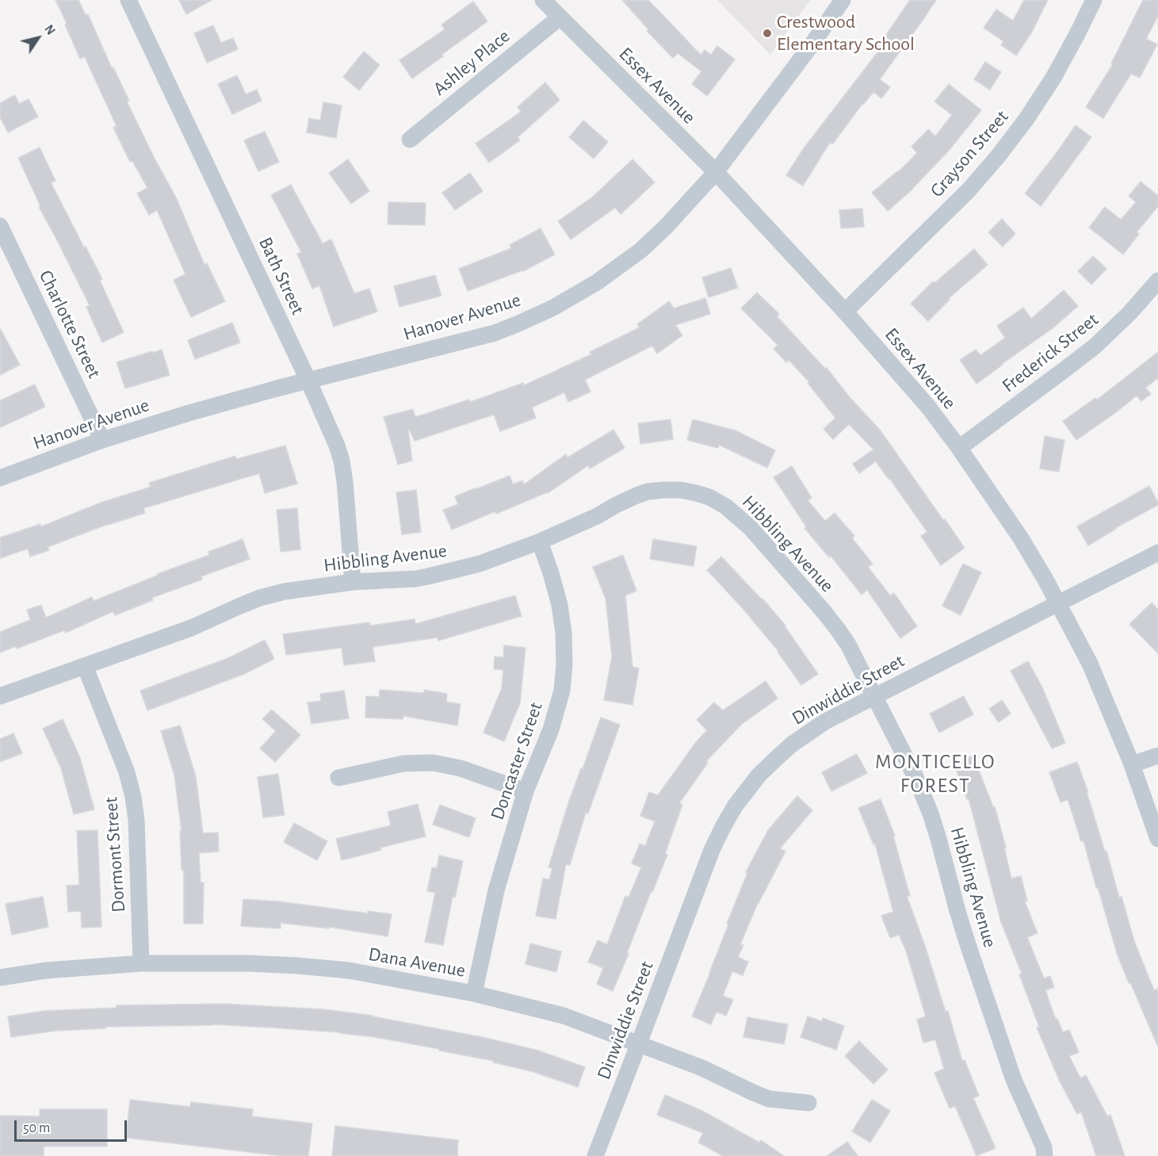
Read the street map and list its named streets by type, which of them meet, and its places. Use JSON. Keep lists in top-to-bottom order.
{
  "streets": {
    "street": [
      "Ashley Place",
      "Essex Avenue",
      "Grayson Street",
      "Bath Street",
      "Hanover Avenue",
      "Charlotte Street",
      "Frederick Street",
      "Hibbling Avenue",
      "Dinwiddie Street",
      "Doncaster Street",
      "Dormont Street",
      "Dana Avenue"
    ]
  },
  "crossings": [
    ["Ashley Place", "Essex Avenue"],
    ["Essex Avenue", "Grayson Street"],
    ["Essex Avenue", "Hanover Avenue"],
    ["Essex Avenue", "Frederick Street"],
    ["Essex Avenue", "Dinwiddie Street"],
    ["Bath Street", "Hanover Avenue"],
    ["Bath Street", "Hibbling Avenue"],
    ["Hanover Avenue", "Charlotte Street"],
    ["Hibbling Avenue", "Dinwiddie Street"],
    ["Hibbling Avenue", "Doncaster Street"],
    ["Hibbling Avenue", "Dormont Street"],
    ["Dinwiddie Street", "Dana Avenue"],
    ["Doncaster Street", "Dana Avenue"],
    ["Dormont Street", "Dana Avenue"]
  ],
  "districts": ["MONTICELLO FOREST"],
  "places": ["Crestwood Elementary School"],
  "scale_bar": "50 m",
  "north": "top right"
}
